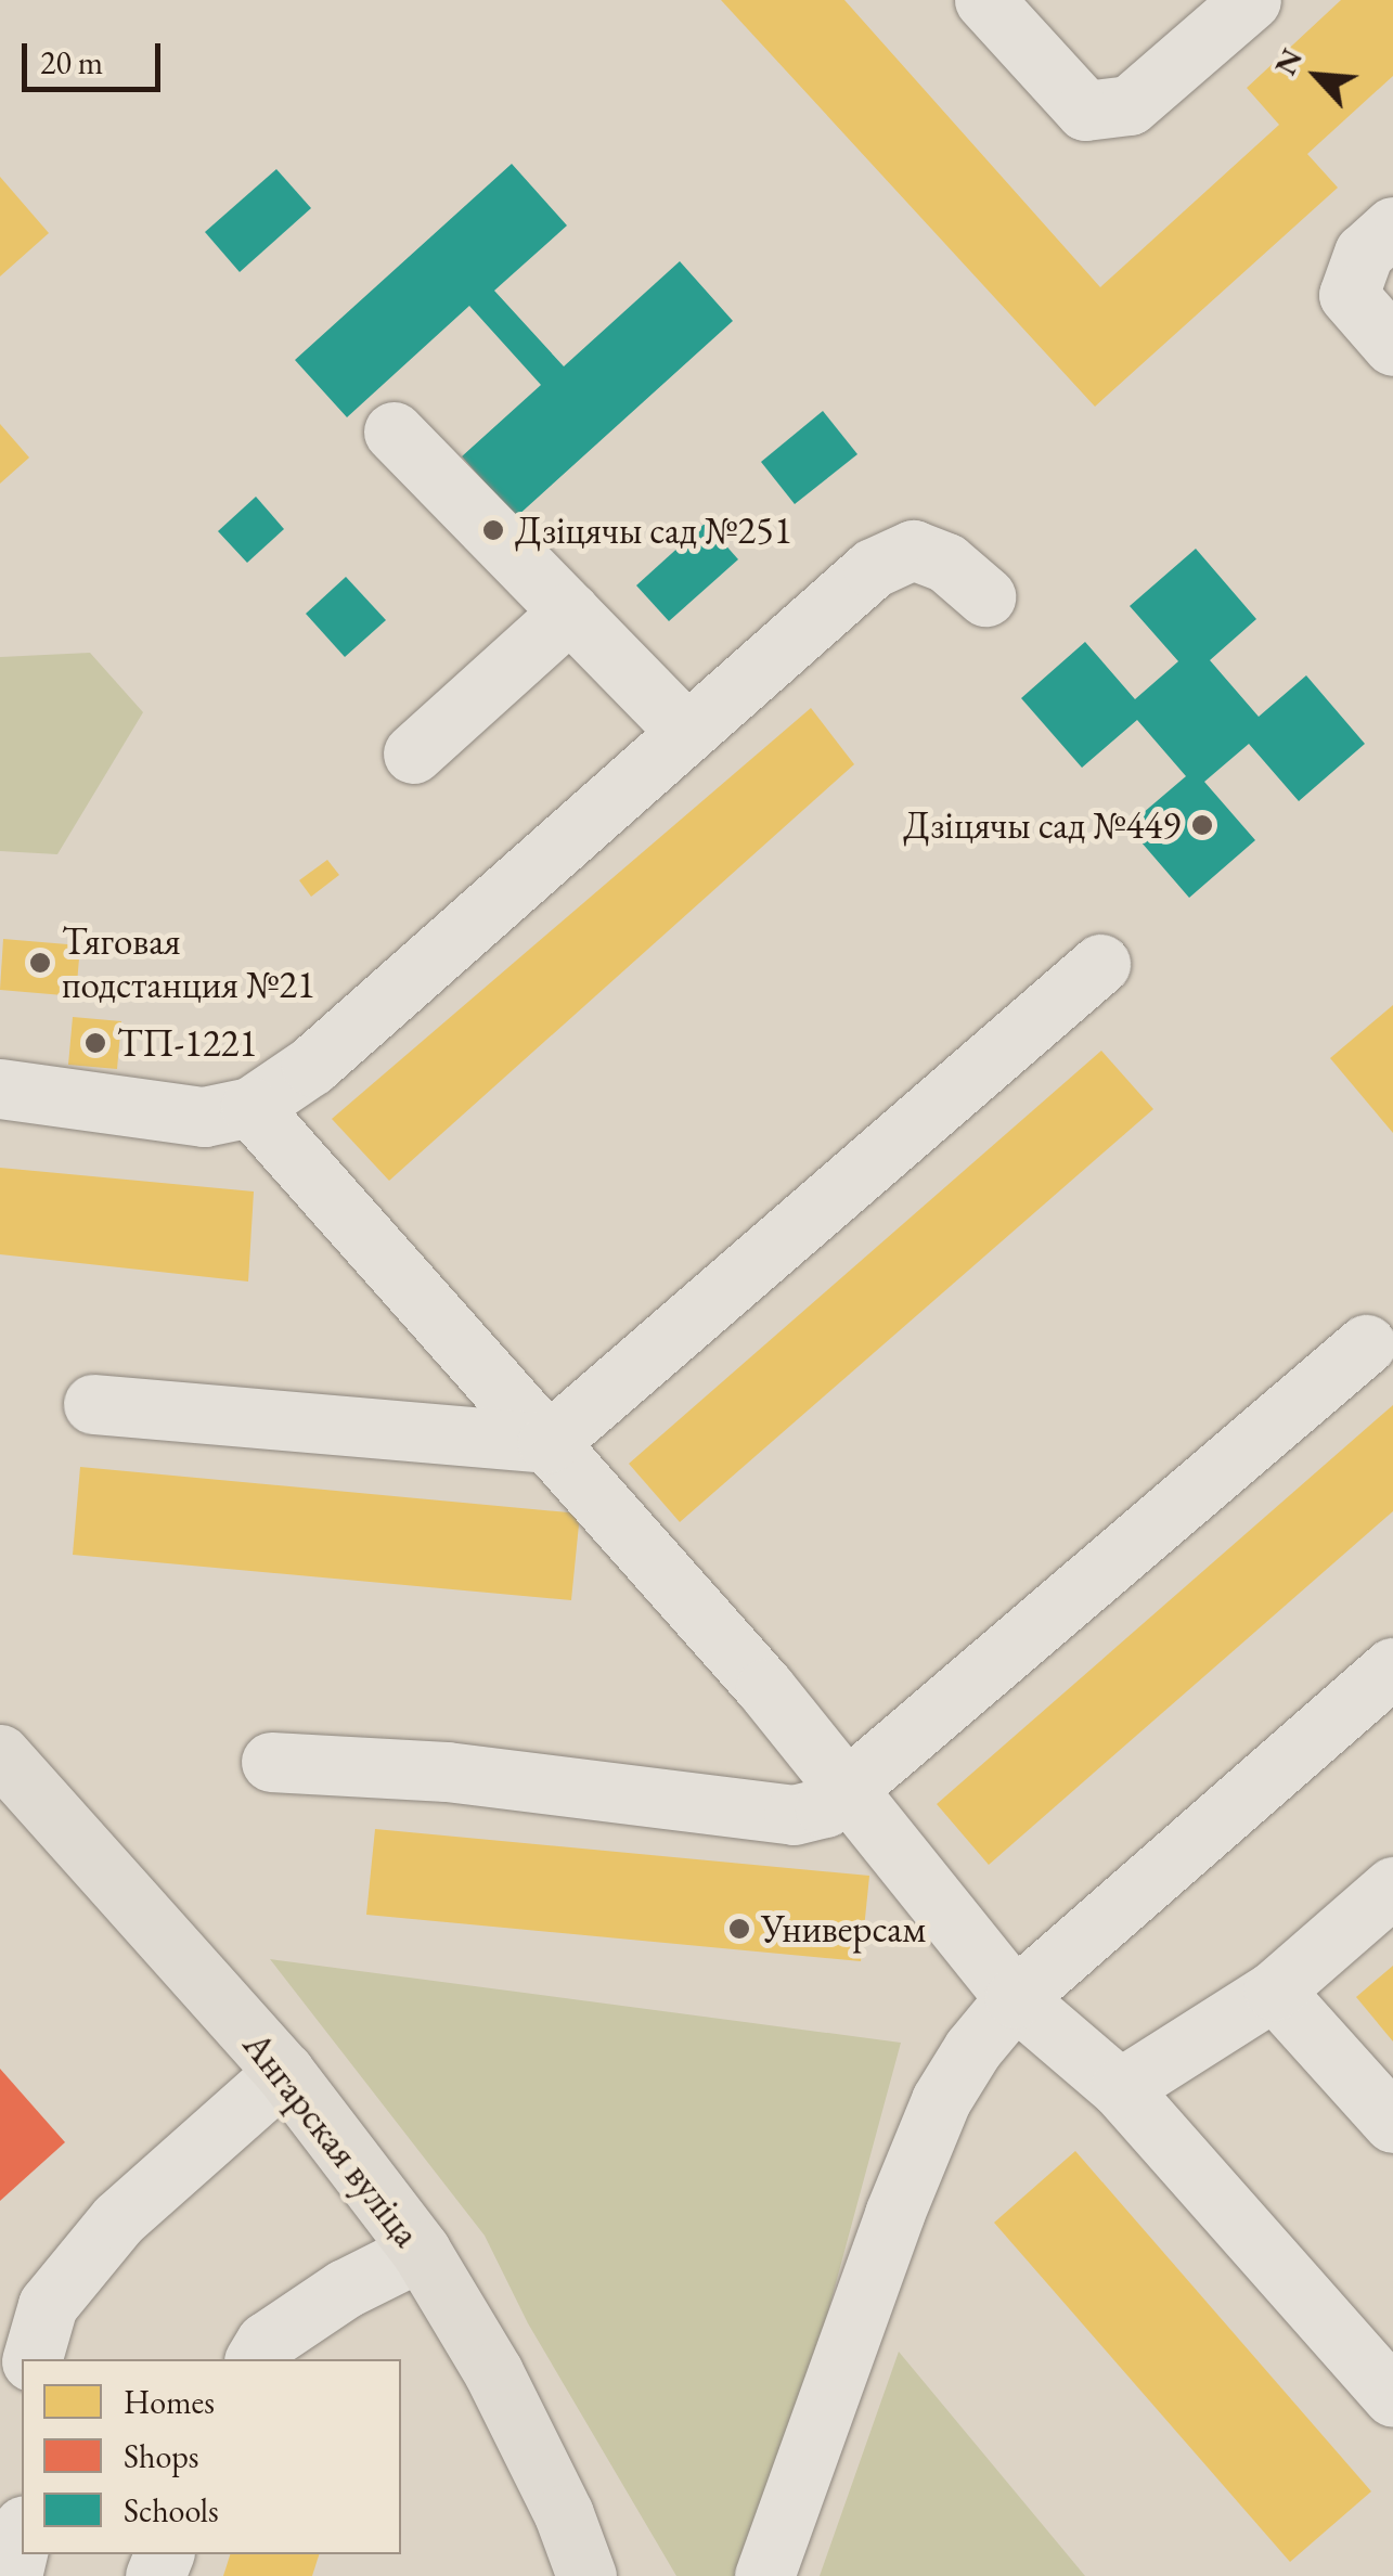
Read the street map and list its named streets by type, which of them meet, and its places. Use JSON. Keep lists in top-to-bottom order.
{
  "streets": {
    "main road": ["Ангарская вуліца"]
  },
  "places": [
    "Дзіцячы сад №251",
    "Дзіцячы сад №449",
    "Тяговая подстанция №21",
    "ТП-1221",
    "Универсам"
  ],
  "legend": ["Homes", "Shops", "Schools"],
  "scale_bar": "20 m",
  "north": "top left"
}
